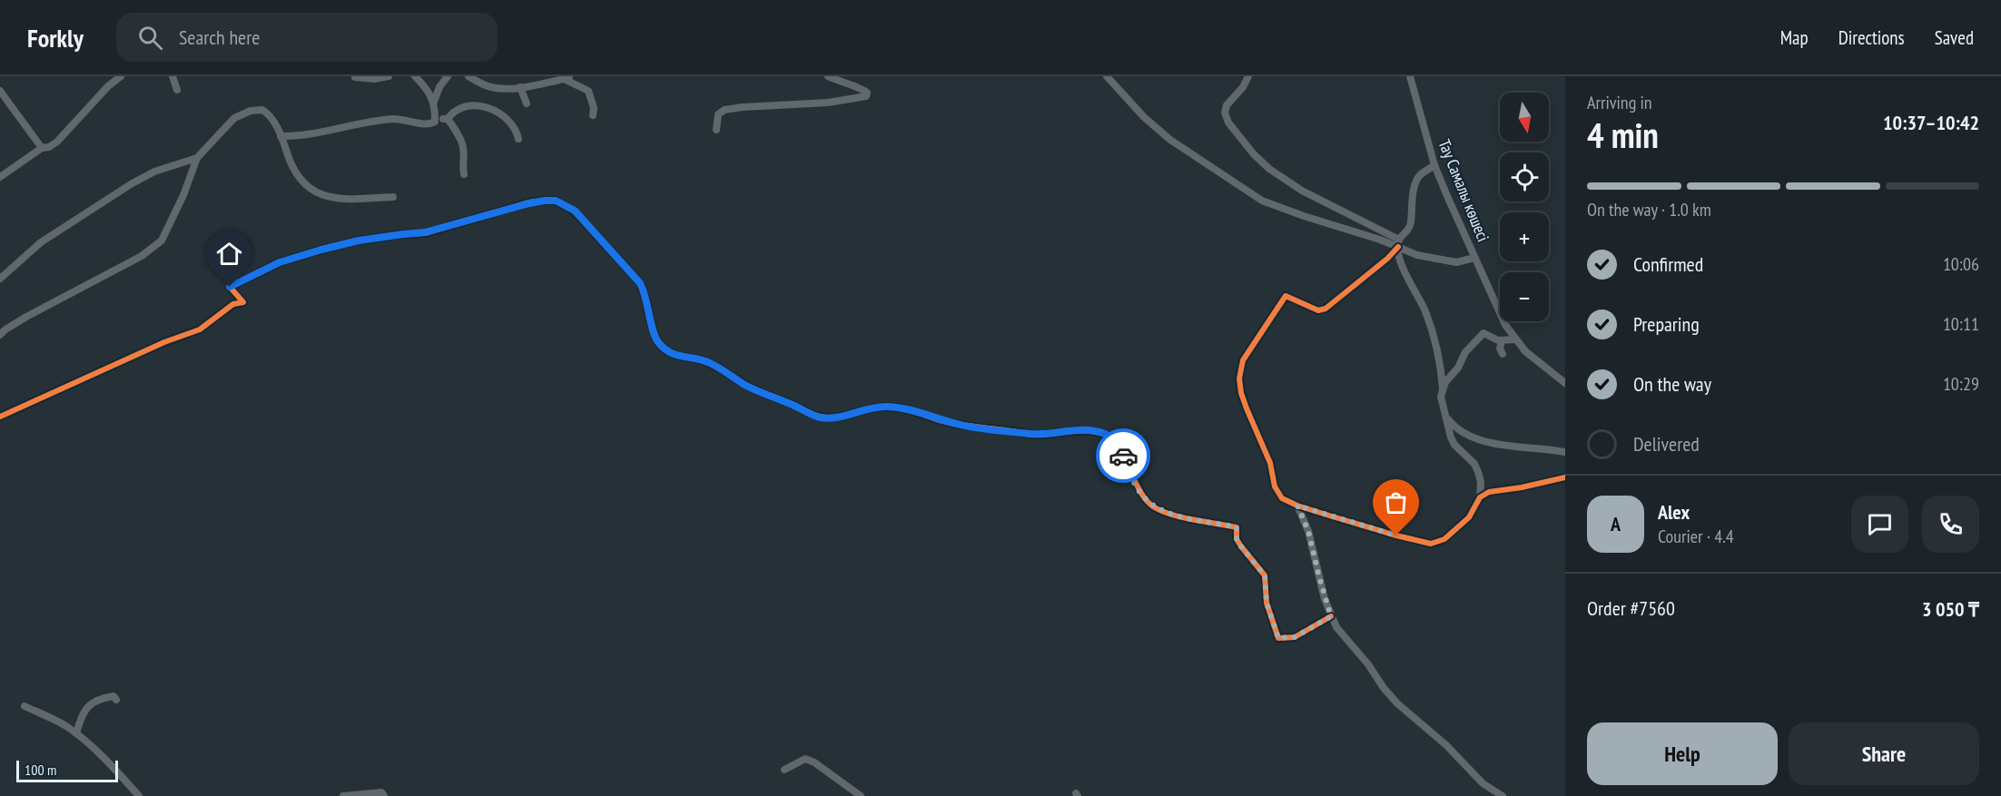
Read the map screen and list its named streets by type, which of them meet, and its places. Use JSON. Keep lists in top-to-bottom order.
{
  "streets": {
    "street": ["Тау Самалы көшесі"]
  },
  "scale_bar": "100 m",
  "north": "bottom",
  "page": {
    "header": "Forkly",
    "search": "Search here",
    "nav": ["Map", "Directions", "Saved"],
    "heading": ["4 min", "Arriving in", "10:37–10:42"],
    "panel": [
      "Alex",
      "Courier · 4.4",
      "Order #7560",
      "3 050 ₸"
    ],
    "map_buttons": ["+", "−"],
    "bar": "On the way · 1.0 km",
    "list": [
      ["Confirmed", "10:06"],
      ["Preparing", "10:11"],
      ["On the way", "10:29"],
      "Delivered"
    ],
    "round": "A",
    "buttons": ["Help", "Share"],
    "scale": "100 m"
  }
}
